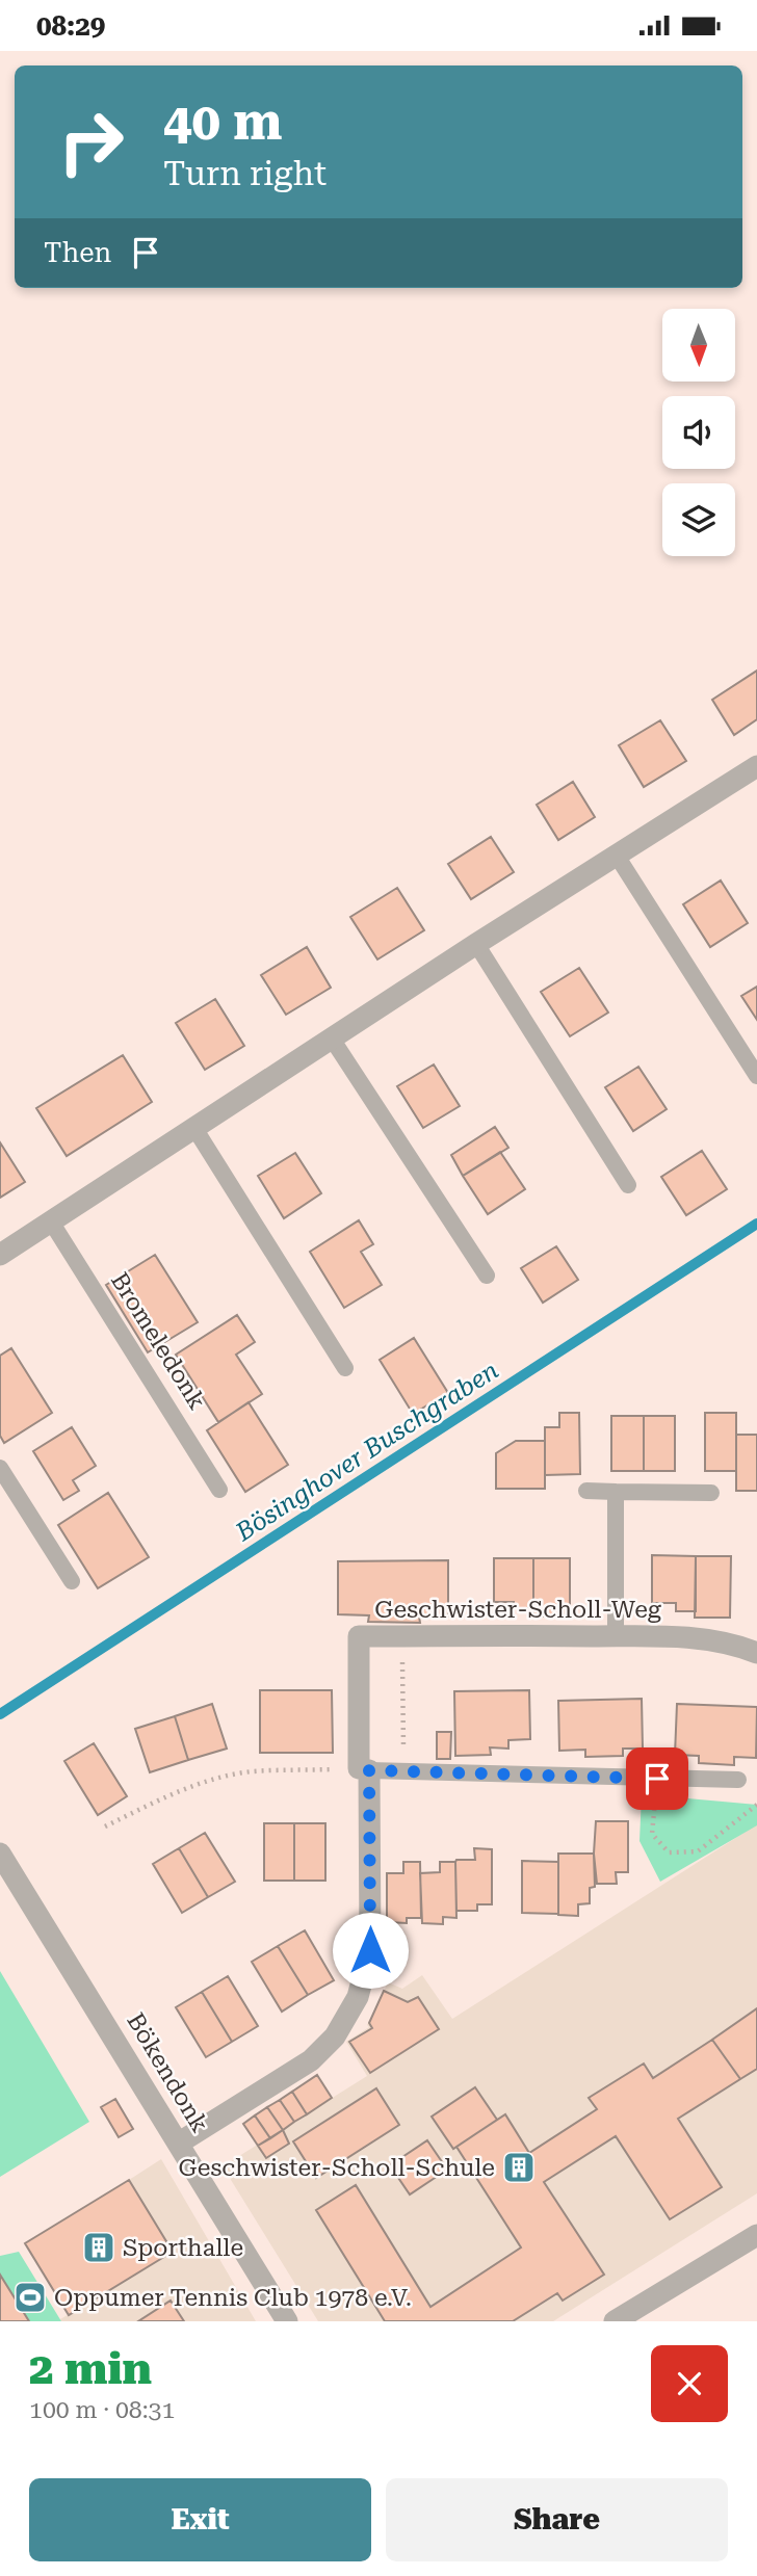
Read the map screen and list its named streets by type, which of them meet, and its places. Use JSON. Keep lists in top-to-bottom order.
{
  "streets": {
    "street": ["Geschwister-Scholl-Weg", "Bökendonk"],
    "lane": ["Bromeledonk"]
  },
  "crossings": [
    ["Geschwister-Scholl-Weg", "Bökendonk"]
  ],
  "water": ["Bösinghover Buschgraben"],
  "places": {
    "building": ["Geschwister-Scholl-Schule", "Sporthalle"],
    "sports": ["Oppumer Tennis Club 1978 e.V."]
  },
  "north": "bottom",
  "page": {
    "status": "08:29",
    "turn": ["40 m", "Turn right"],
    "then": "Then",
    "heading": ["2 min", "100 m · 08:31"],
    "buttons": ["Exit", "Share"]
  }
}
